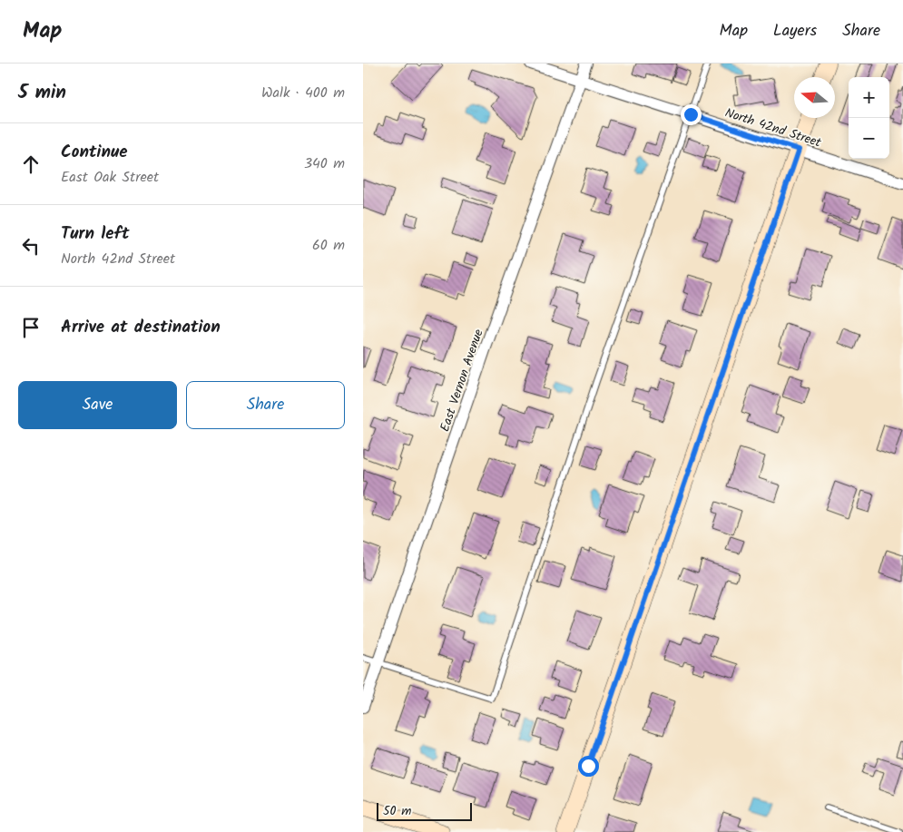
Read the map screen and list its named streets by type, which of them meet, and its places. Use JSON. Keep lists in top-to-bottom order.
{
  "streets": {
    "street": ["North 42nd Street", "East Vernon Avenue"]
  },
  "crossings": [
    ["North 42nd Street", "East Vernon Avenue"]
  ],
  "scale_bar": "50 m",
  "north": "left",
  "page": {
    "header": "Map",
    "nav": ["Map", "Layers", "Share"],
    "heading": ["5 min", "Walk · 400 m"],
    "map_buttons": ["+", "−"],
    "list": [
      ["Continue", "East Oak Street", "340 m"],
      ["Turn left", "North 42nd Street", "60 m"],
      "Arrive at destination"
    ],
    "buttons": ["Save", "Share"],
    "scale": "50 m"
  }
}
